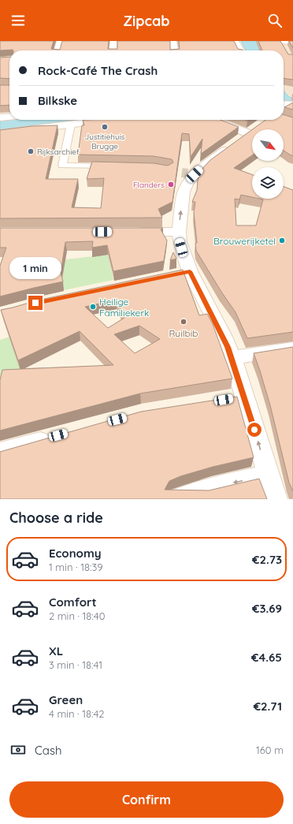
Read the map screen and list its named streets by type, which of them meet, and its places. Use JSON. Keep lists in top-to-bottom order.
{
  "places": [
    "Justitiehuis Brugge",
    "Rijksarchief",
    "Flanders",
    "Brouwerijketel",
    "Heilige Familiekerk",
    "Ruilbib"
  ],
  "north": "bottom right",
  "page": {
    "header": "Zipcab",
    "banner": ["Rock-Café The Crash", "Bilkske"],
    "bubble": "1 min",
    "heading": "Choose a ride",
    "list": [
      {
        "name": "Economy",
        "note": "1 min · 18:39",
        "value": "€2.73"
      },
      {
        "name": "Comfort",
        "note": "2 min · 18:40",
        "value": "€3.69"
      },
      {
        "name": "XL",
        "note": "3 min · 18:41",
        "value": "€4.65"
      },
      {
        "name": "Green",
        "note": "4 min · 18:42",
        "value": "€2.71"
      }
    ],
    "pay": ["Cash", "160 m"],
    "buttons": "Confirm"
  }
}
